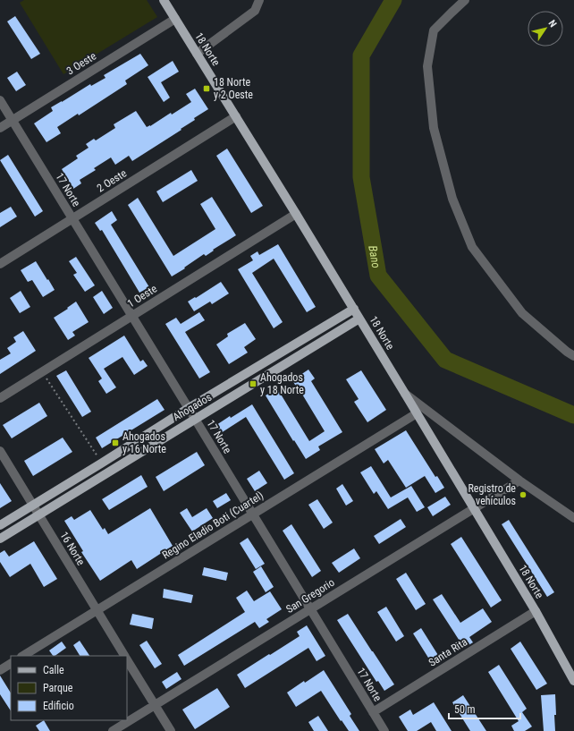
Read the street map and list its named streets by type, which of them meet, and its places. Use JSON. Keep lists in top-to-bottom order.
{
  "streets": {
    "main road": ["18 Norte", "Ahogados"],
    "street": [
      "3 Oeste",
      "2 Oeste",
      "17 Norte",
      "1 Oeste",
      "Regino Eladio Boti (Cuartel)",
      "16 Norte",
      "San Gregorio",
      "Santa Rita"
    ]
  },
  "crossings": [
    ["18 Norte", "3 Oeste"],
    ["18 Norte", "2 Oeste"],
    ["18 Norte", "1 Oeste"],
    ["18 Norte", "Ahogados"],
    ["18 Norte", "Regino Eladio Boti (Cuartel)"],
    ["18 Norte", "San Gregorio"],
    ["18 Norte", "Santa Rita"],
    ["3 Oeste", "17 Norte"],
    ["2 Oeste", "17 Norte"],
    ["17 Norte", "1 Oeste"],
    ["17 Norte", "Ahogados"],
    ["17 Norte", "Regino Eladio Boti (Cuartel)"],
    ["17 Norte", "San Gregorio"],
    ["17 Norte", "Santa Rita"],
    ["Ahogados", "16 Norte"],
    ["Regino Eladio Boti (Cuartel)", "16 Norte"],
    ["16 Norte", "San Gregorio"]
  ],
  "water": ["Bano"],
  "places": {
    "transit": ["18 Norte y 2 Oeste", "Ahogados y 18 Norte", "Ahogados y 16 Norte"],
    "other": ["Registro de vehículos"]
  },
  "legend": ["Calle", "Parque", "Edificio"],
  "scale_bar": "50 m",
  "north": "top right"
}
